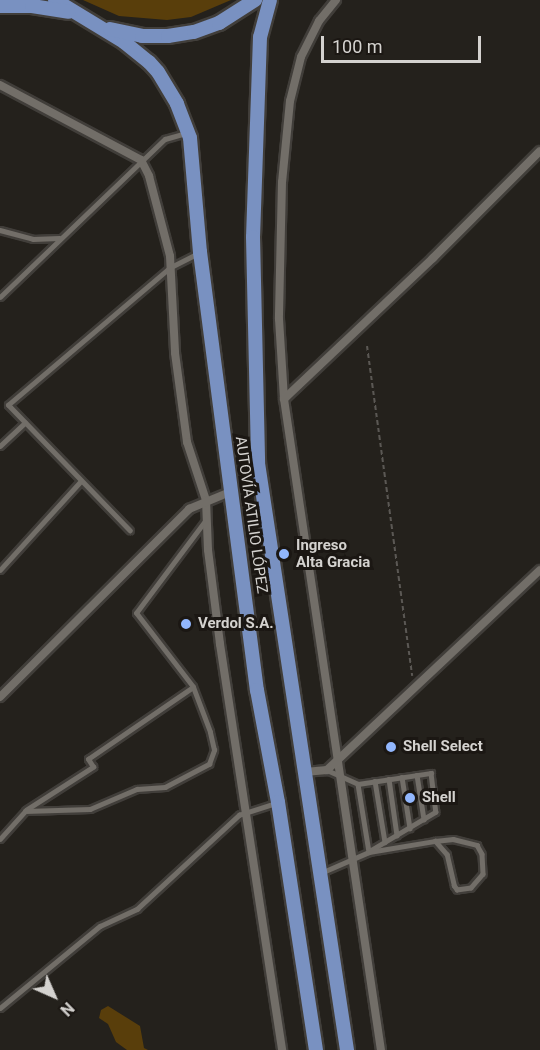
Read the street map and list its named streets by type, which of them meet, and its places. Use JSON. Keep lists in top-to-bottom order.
{
  "streets": {
    "main road": ["AUTOVÍA ATILIO LÓPEZ"]
  },
  "places": [
    "Ingreso Alta Gracia",
    "Verdol S.A.",
    "Shell Select",
    "Shell"
  ],
  "scale_bar": "100 m",
  "north": "bottom right"
}
